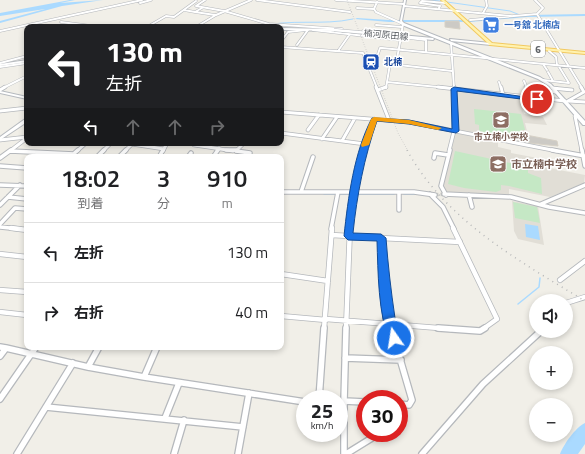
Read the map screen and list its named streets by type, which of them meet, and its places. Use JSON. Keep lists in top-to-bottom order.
{
  "streets": {
    "main road": ["6"],
    "street": ["楠河原田線"]
  },
  "crossings": [
    ["楠河原田線", "6"]
  ],
  "places": {
    "supermarket": ["一号舘 北楠店"],
    "station": ["北楠"],
    "school or university": ["市立楠小学校", "市立楠中学校"]
  },
  "page": {
    "turn": ["130 m", "左折"],
    "eta": [
      "18:02",
      "到着",
      "3",
      "分",
      "910",
      "m"
    ],
    "list": [
      {
        "name": "左折",
        "value": "130 m"
      },
      {
        "name": "右折",
        "value": "40 m"
      }
    ],
    "map_buttons": ["+", "−"],
    "speed": "25 km/h",
    "limit": "30"
  }
}
